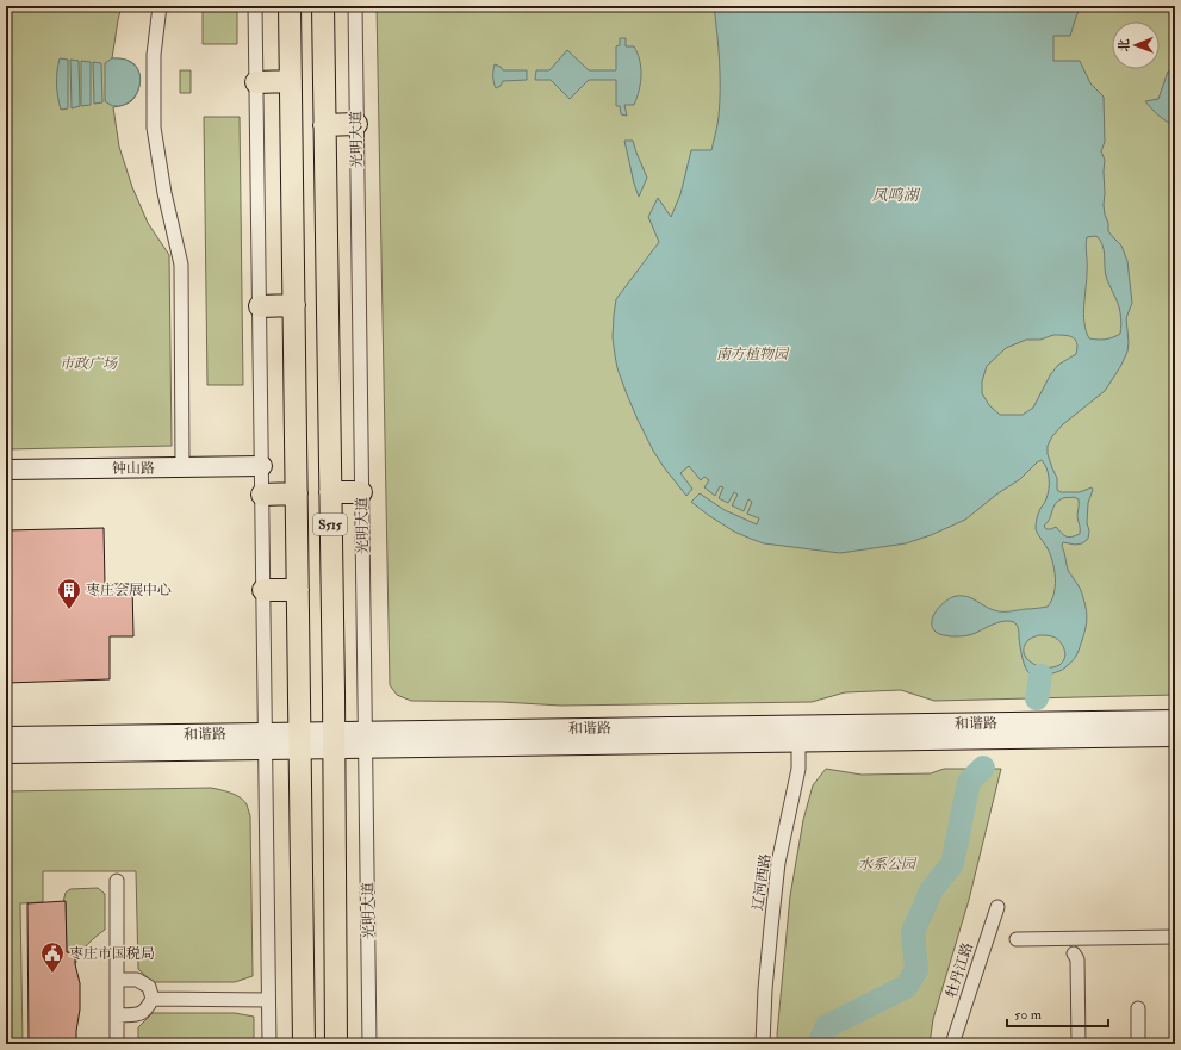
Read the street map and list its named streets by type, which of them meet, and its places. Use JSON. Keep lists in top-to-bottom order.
{
  "streets": {
    "main road": ["钟山路", "S515", "和谐路"],
    "street": ["光明大道", "辽河西路", "牡丹江路"]
  },
  "crossings": [
    ["光明大道", "和谐路"],
    ["S515", "和谐路"],
    ["和谐路", "辽河西路"]
  ],
  "water": ["凤鸣湖"],
  "parks": ["南方植物园", "市政广场", "水系公园"],
  "places": {
    "building": ["枣庄会展中心"],
    "public building": ["枣庄市国税局"]
  },
  "scale_bar": "50 m",
  "north": "left"
}
